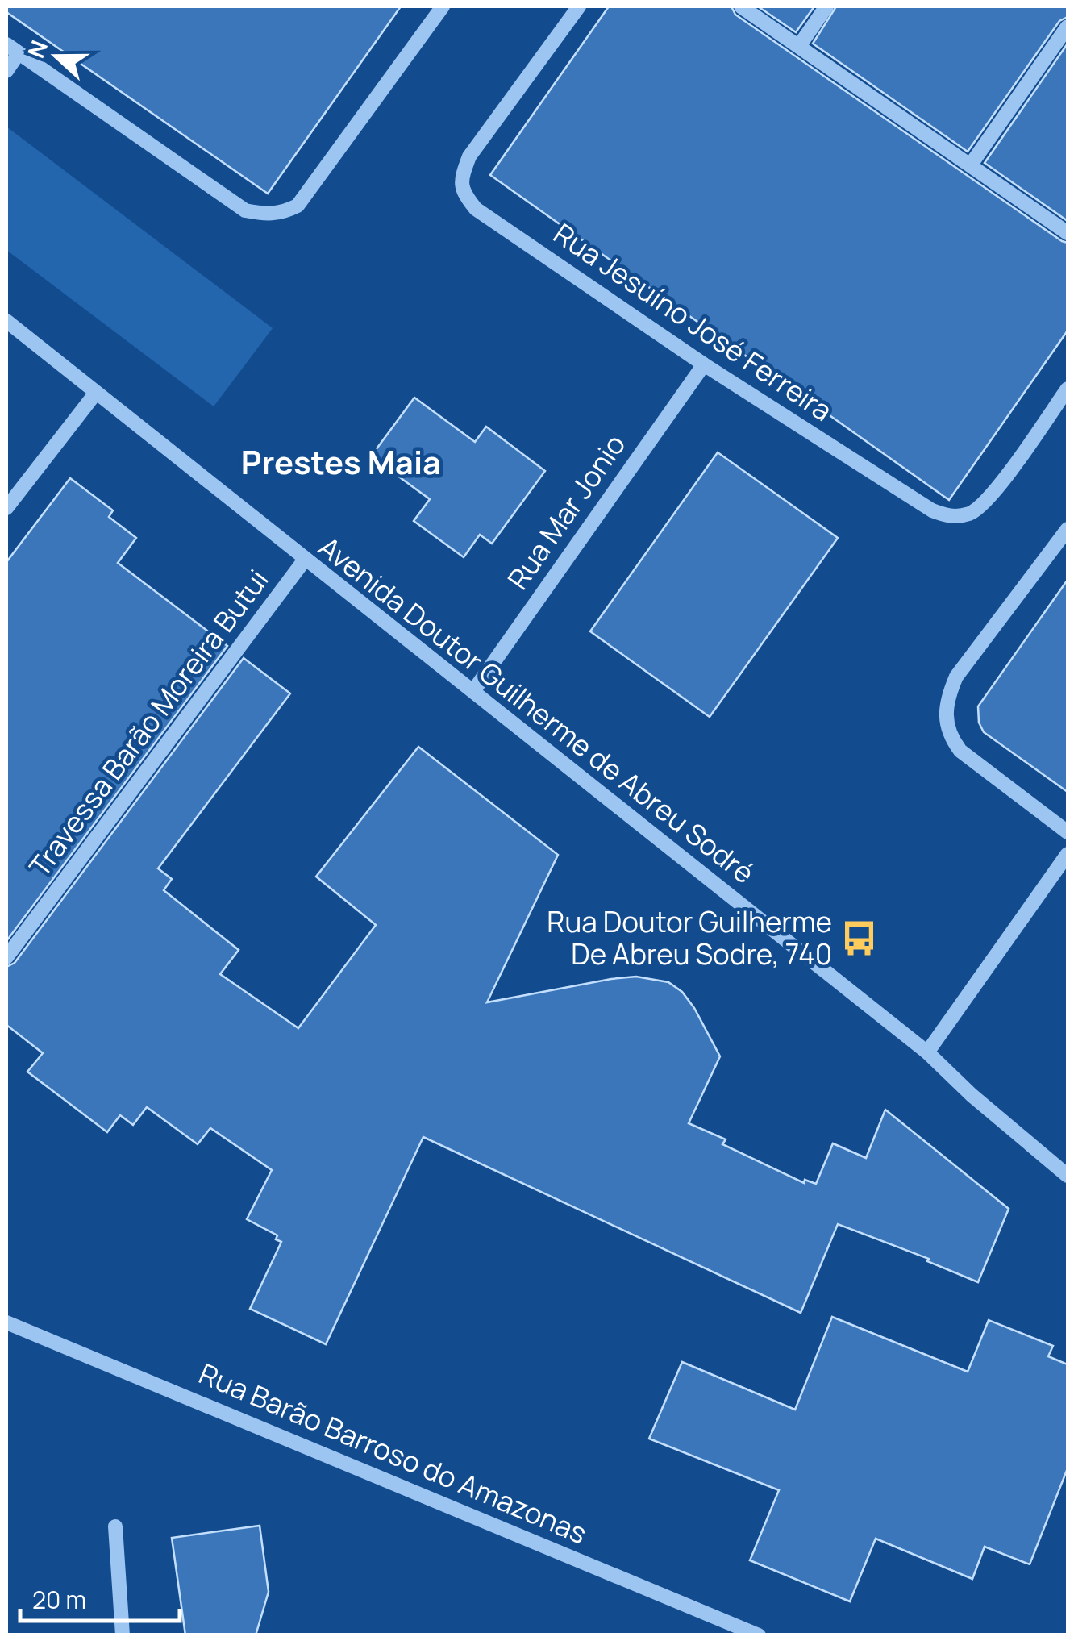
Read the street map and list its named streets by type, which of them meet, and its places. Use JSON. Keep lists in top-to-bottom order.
{
  "streets": {
    "street": [
      "Rua Jesuíno José Ferreira",
      "Rua Mar Jonio",
      "Avenida Doutor Guilherme de Abreu Sodré",
      "Travessa Barão Moreira Butui",
      "Rua Barão Barroso do Amazonas"
    ]
  },
  "crossings": [
    ["Rua Jesuíno José Ferreira", "Rua Mar Jonio"],
    ["Rua Mar Jonio", "Avenida Doutor Guilherme de Abreu Sodré"],
    ["Avenida Doutor Guilherme de Abreu Sodré", "Travessa Barão Moreira Butui"]
  ],
  "districts": ["Prestes Maia"],
  "places": {
    "bus stop": ["Rua Doutor Guilherme De Abreu Sodre, 740"]
  },
  "scale_bar": "20 m",
  "north": "left"
}
